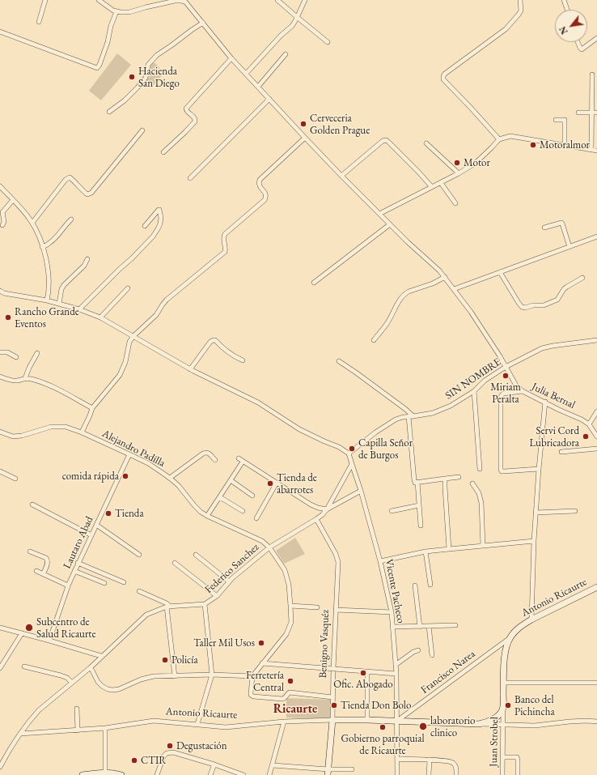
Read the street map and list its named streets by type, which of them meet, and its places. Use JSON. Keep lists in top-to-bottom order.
{
  "streets": {
    "main road": ["Antonio Ricaurte", "Benigno Vasquéz"],
    "street": [
      "SIN NOMBRE",
      "Julia Bernal",
      "Alejandro Padilla",
      "Lautaro Abad",
      "Federico Sanchez",
      "Vicente Pacheco",
      "Francisco Narea",
      "Juan Strobel"
    ]
  },
  "crossings": [
    ["SIN NOMBRE", "Julia Bernal"],
    ["SIN NOMBRE", "Vicente Pacheco"],
    ["Alejandro Padilla", "Lautaro Abad"],
    ["Alejandro Padilla", "Federico Sanchez"],
    ["Federico Sanchez", "Vicente Pacheco"],
    ["Federico Sanchez", "Antonio Ricaurte"],
    ["Federico Sanchez", "Benigno Vasquéz"],
    ["Vicente Pacheco", "Antonio Ricaurte"],
    ["Vicente Pacheco", "Francisco Narea"],
    ["Antonio Ricaurte", "Benigno Vasquéz"],
    ["Antonio Ricaurte", "Francisco Narea"],
    ["Antonio Ricaurte", "Juan Strobel"]
  ],
  "districts": ["Ricaurte"],
  "places": [
    "Hacienda San Diego",
    "Cerveceria Golden Prague",
    "Motoralmor",
    "Motor",
    "Rancho Grande Eventos",
    "Miriam Peralta",
    "Servi Cord Lubricadora",
    "Capilla Señor de Burgos",
    "comida rápida",
    "Tienda de abarrotes",
    "Tienda",
    "Subcentro de Salud Ricaurte",
    "Taller Mil Usos",
    "Policía",
    "Ofic. Abogado",
    "Ferretería Central",
    "Tienda Don Bolo",
    "Banco del Pichincha",
    "laboratorio clinico",
    "Gobierno parroquial de Ricaurte",
    "Degustación",
    "CTIR"
  ],
  "north": "bottom left"
}
